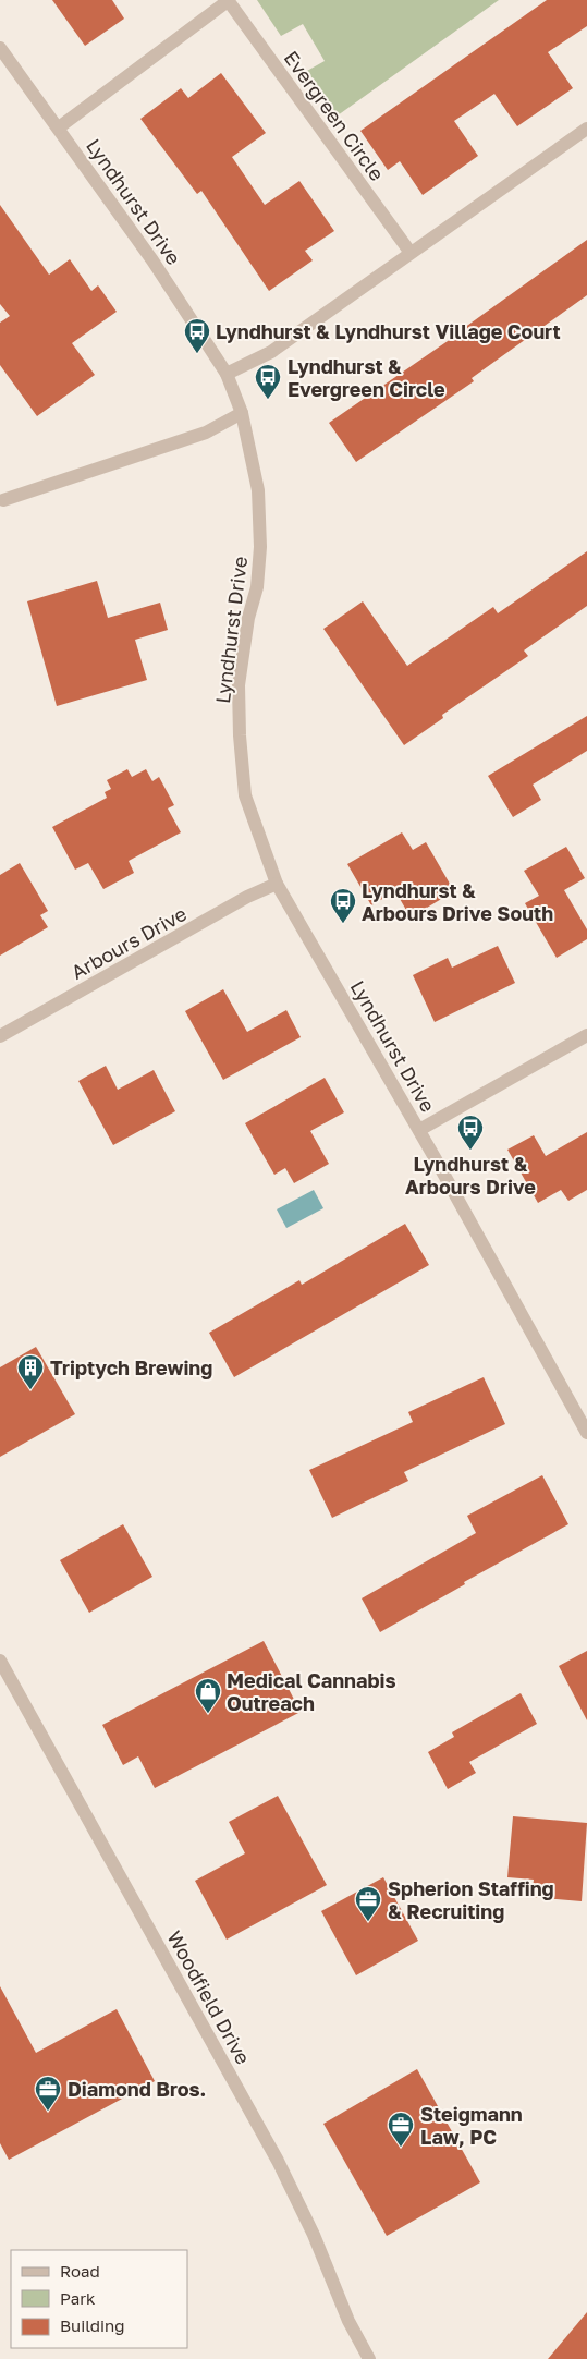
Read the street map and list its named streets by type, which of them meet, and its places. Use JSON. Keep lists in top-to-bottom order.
{
  "streets": {
    "street": [
      "Evergreen Circle",
      "Lyndhurst Drive",
      "Arbours Drive",
      "Woodfield Drive"
    ]
  },
  "crossings": [
    ["Evergreen Circle", "Lyndhurst Drive"],
    ["Lyndhurst Drive", "Arbours Drive"]
  ],
  "places": {
    "bus stop": [
      "Lyndhurst & Lyndhurst Village Court",
      "Lyndhurst & Evergreen Circle",
      "Lyndhurst & Arbours Drive South",
      "Lyndhurst & Arbours Drive"
    ],
    "building": ["Triptych Brewing"],
    "shop": ["Medical Cannabis Outreach"],
    "office": ["Spherion Staffing & Recruiting", "Diamond Bros.", "Steigmann Law, PC"]
  },
  "legend": ["Road", "Park", "Building"]
}
